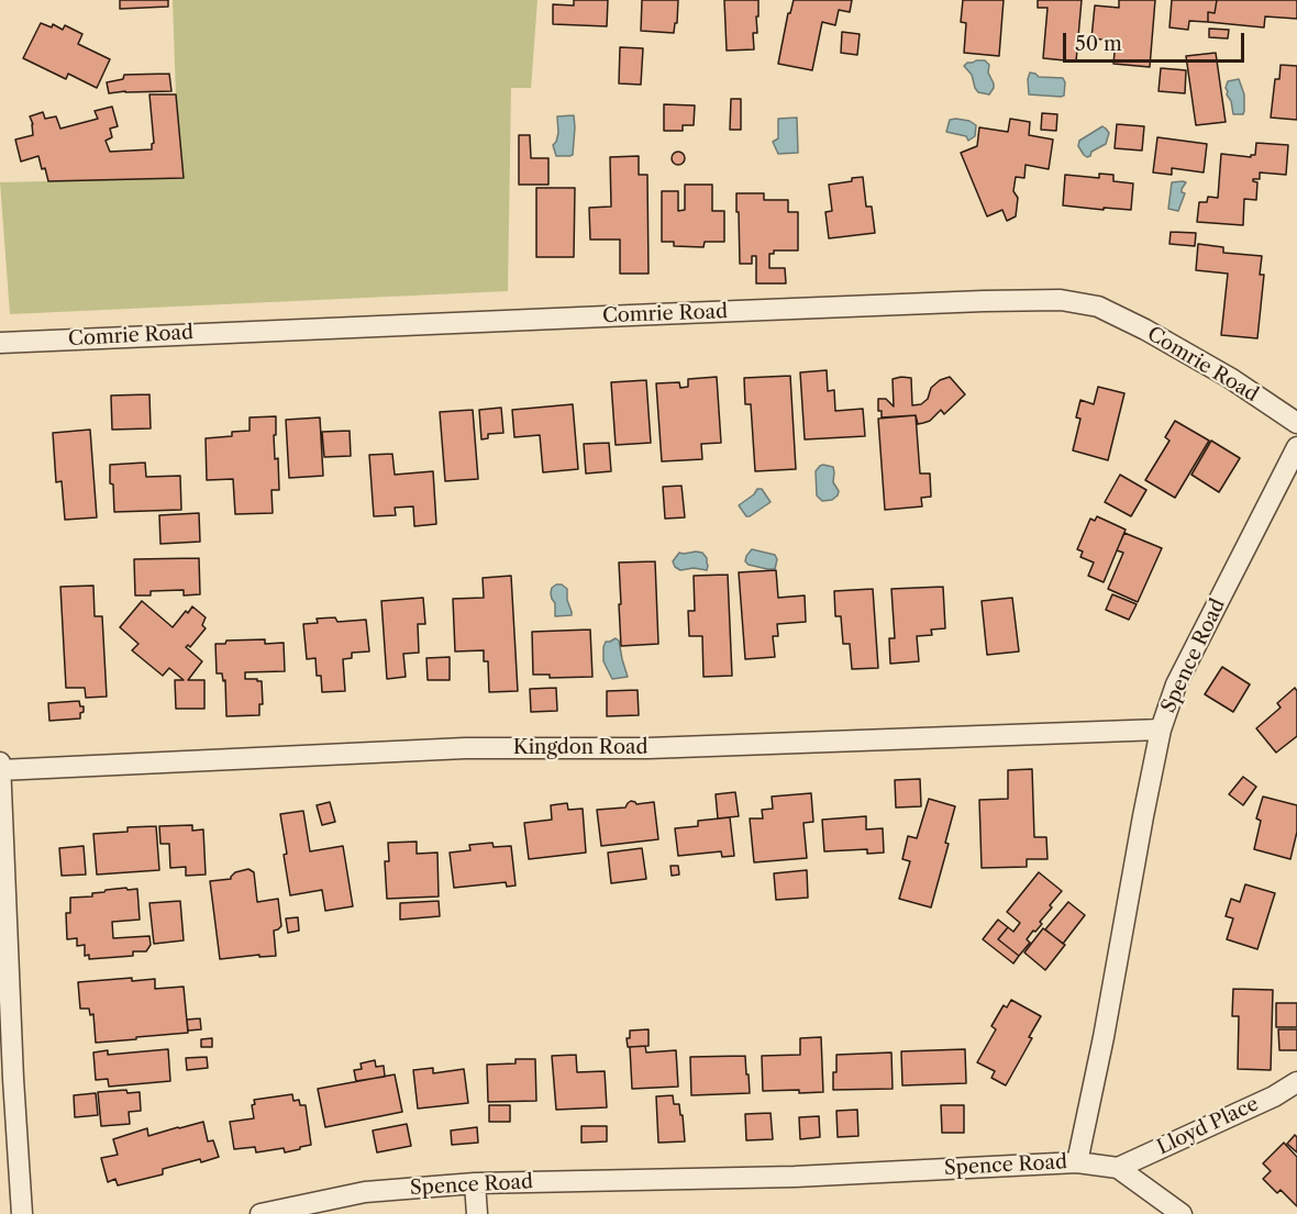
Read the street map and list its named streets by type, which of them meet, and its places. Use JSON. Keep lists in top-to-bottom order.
{
  "streets": {
    "street": [
      "Comrie Road",
      "Spence Road",
      "Kingdon Road",
      "Lloyd Place"
    ]
  },
  "crossings": [
    ["Spence Road", "Kingdon Road"]
  ],
  "scale_bar": "50 m"
}
